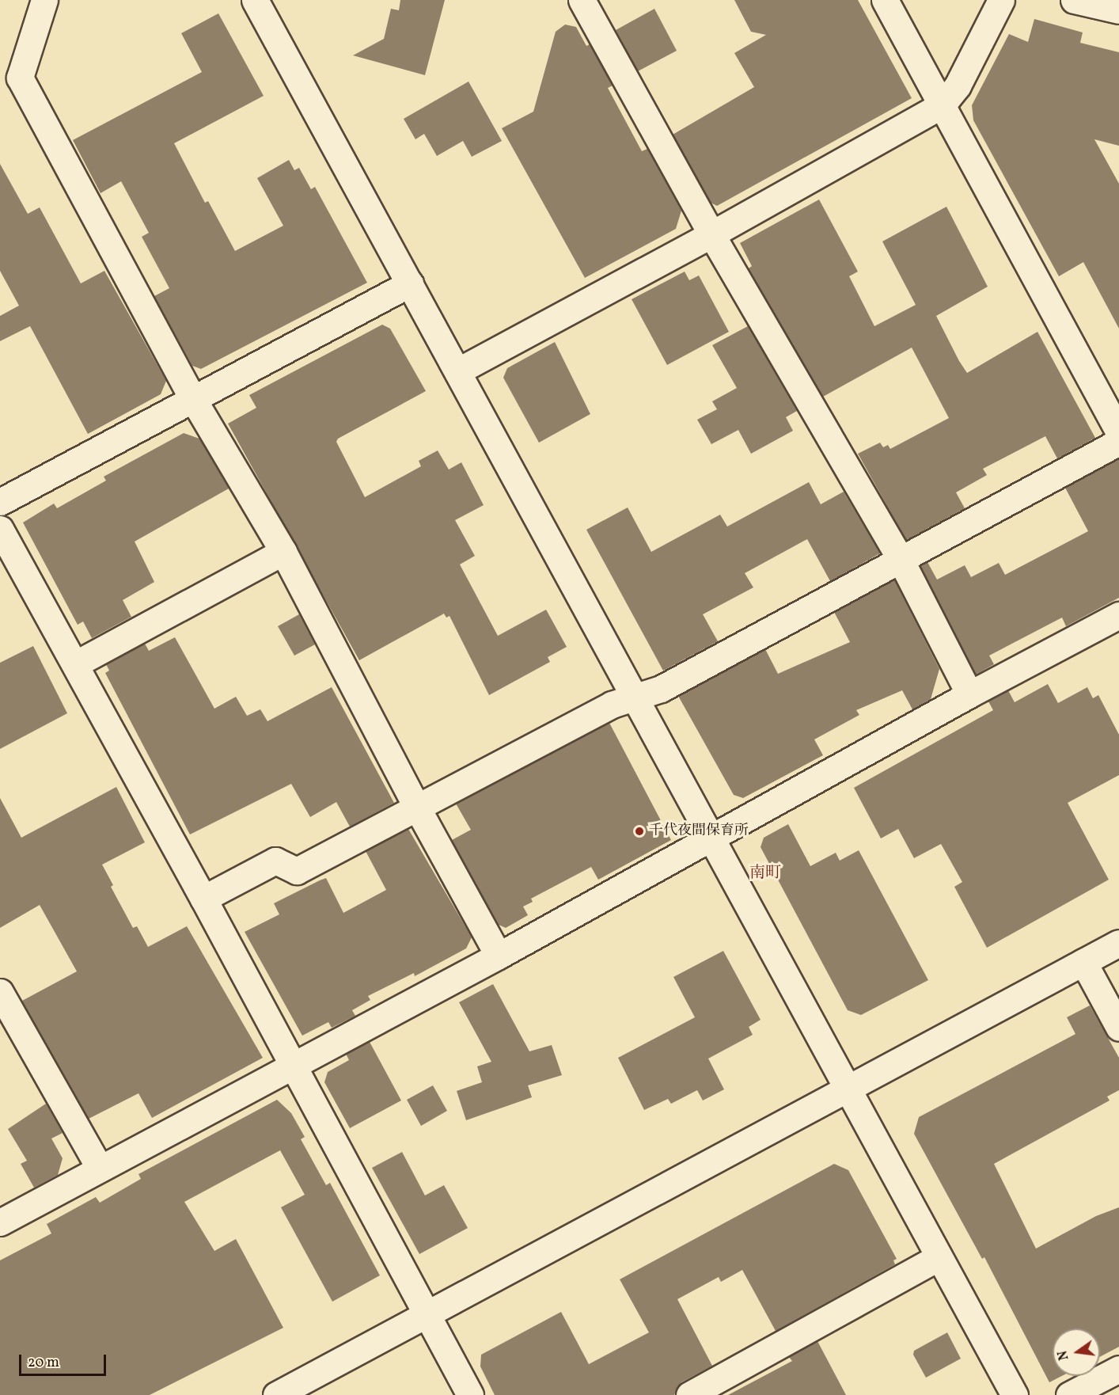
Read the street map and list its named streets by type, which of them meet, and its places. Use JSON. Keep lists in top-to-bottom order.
{
  "districts": ["南町"],
  "places": ["千代夜間保育所"],
  "scale_bar": "20 m",
  "north": "left"
}
